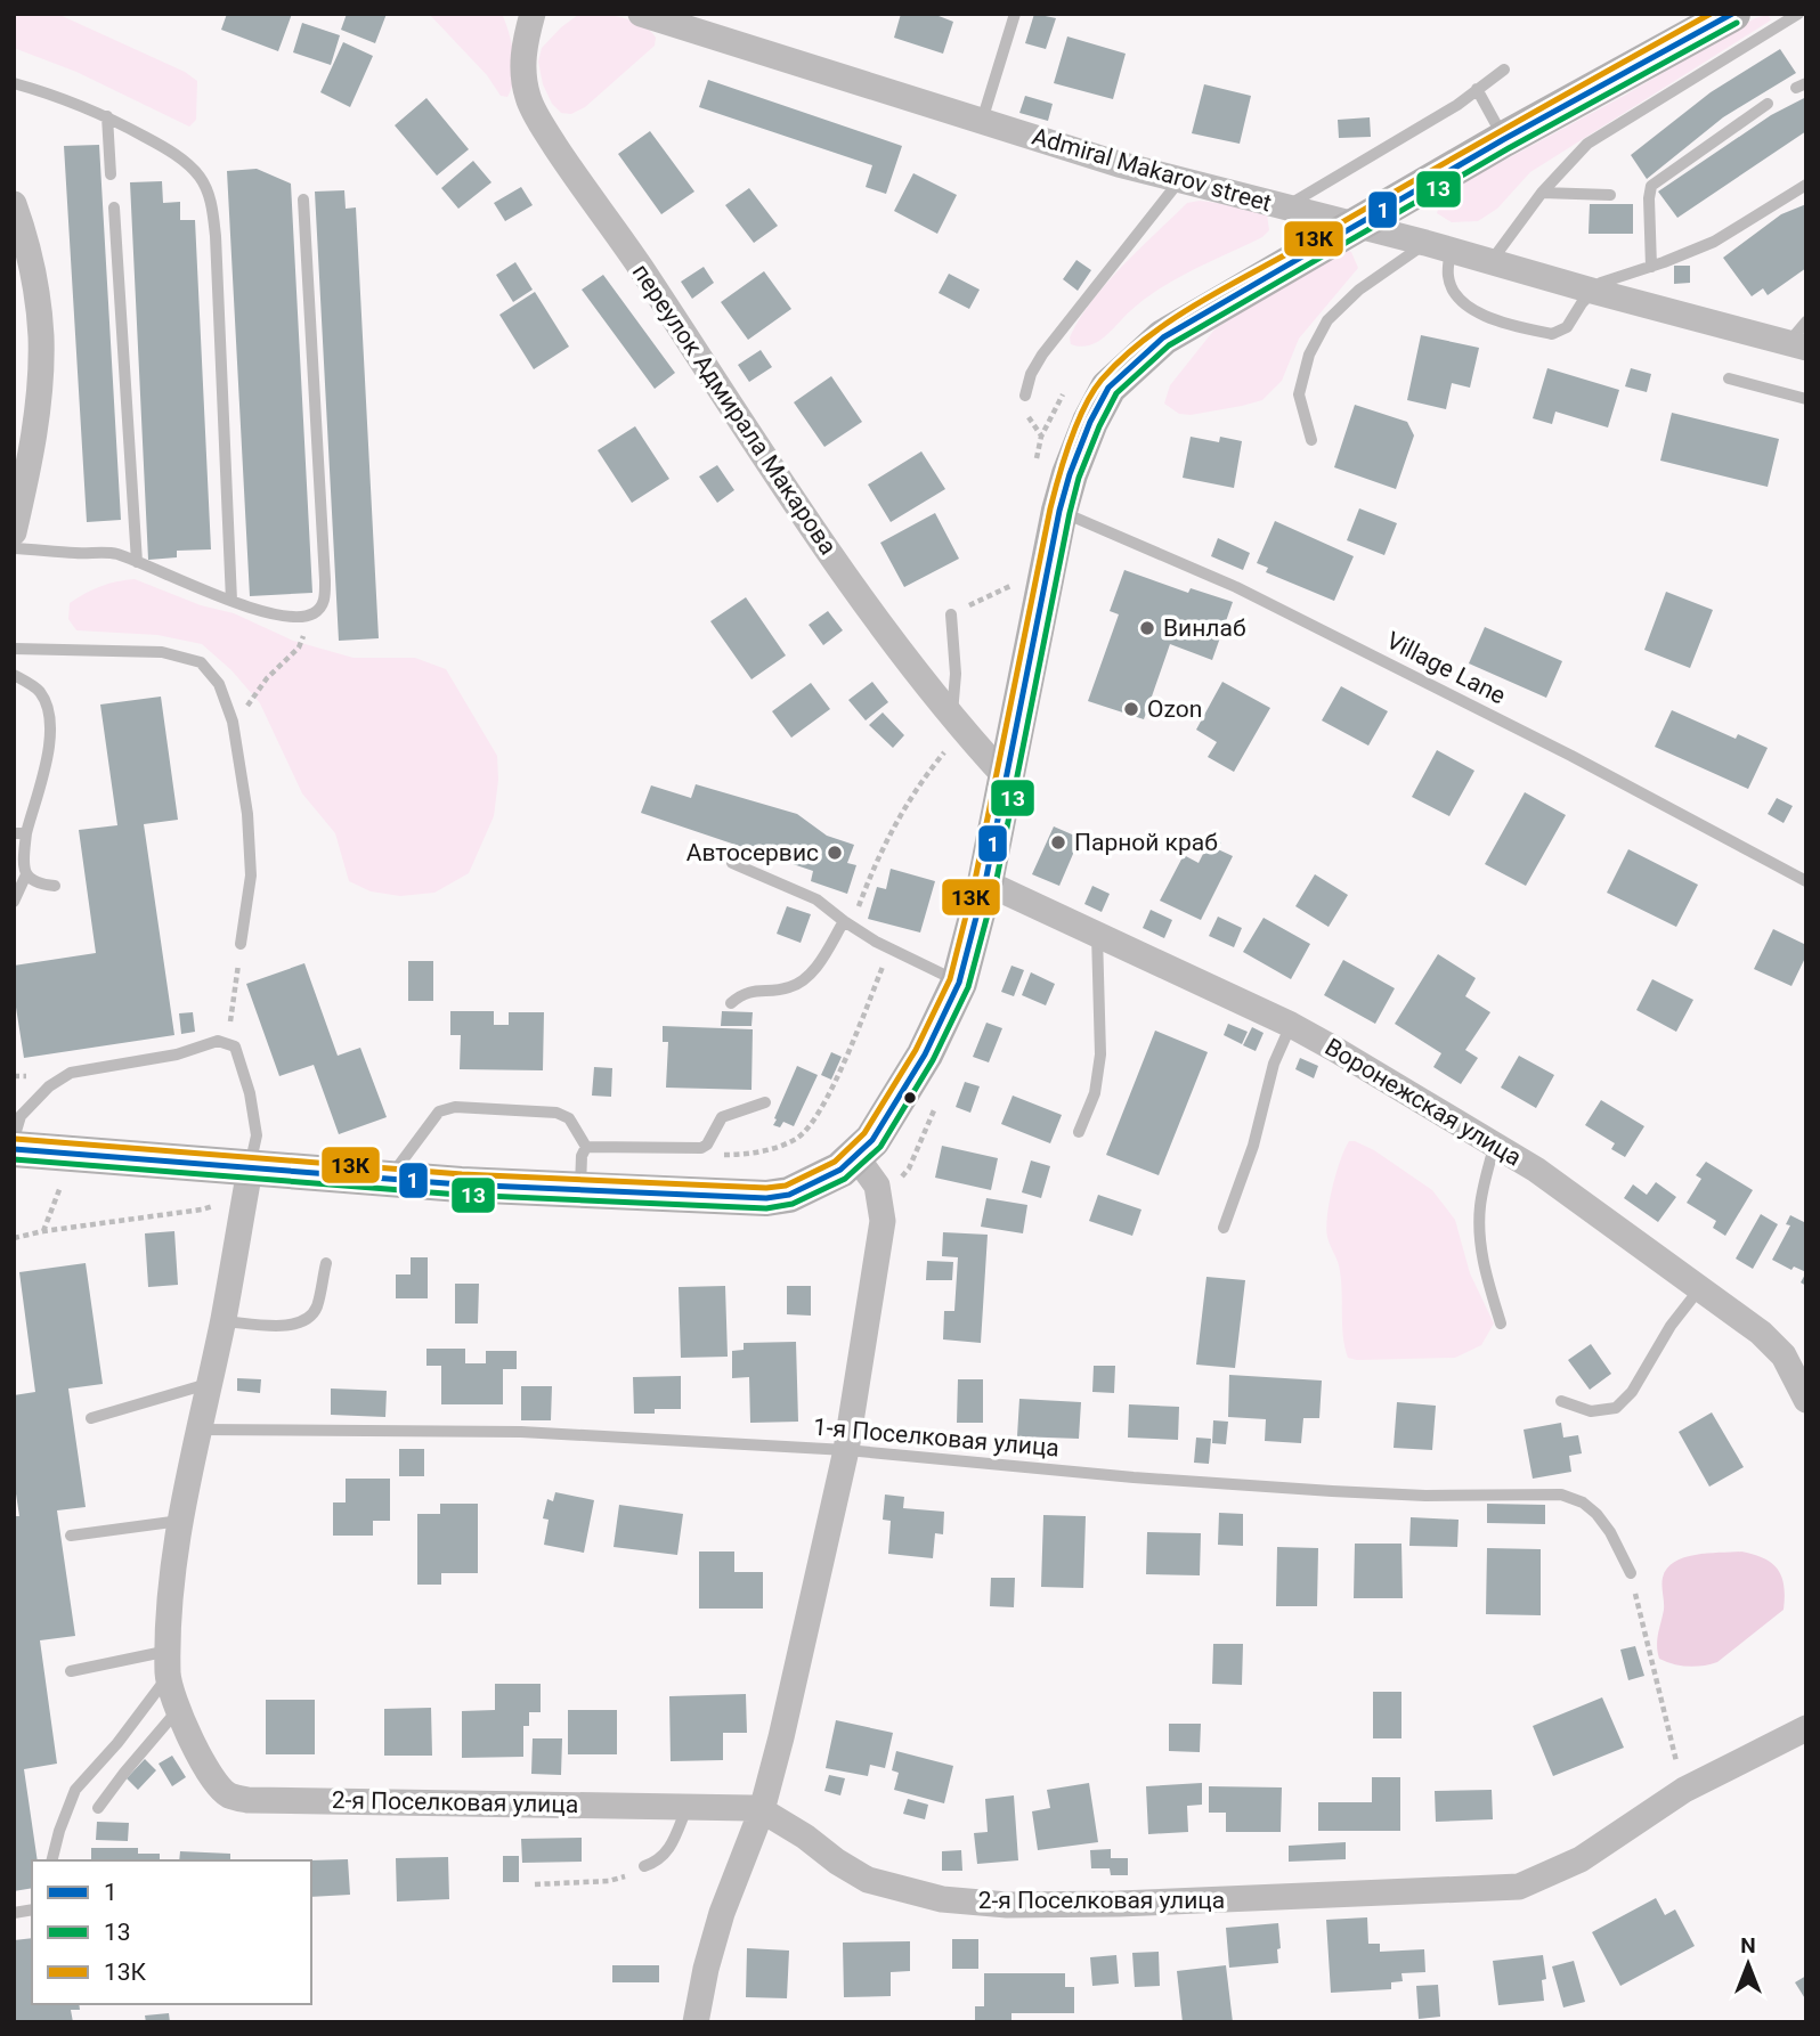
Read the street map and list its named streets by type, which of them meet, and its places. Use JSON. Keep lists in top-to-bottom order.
{
  "streets": {
    "street": [
      "Admiral Makarov street",
      "переулок Адмирала Макарова",
      "Воронежская улица",
      "2-я Поселковая улица"
    ],
    "lane": ["Village Lane", "1-я Поселковая улица"]
  },
  "crossings": [
    ["1-я Поселковая улица", "2-я Поселковая улица"]
  ],
  "places": [
    "Винлаб",
    "Ozon",
    "Парной краб",
    "Автосервис"
  ],
  "lines": ["transit line 1", "transit line 13К", "transit line 13"],
  "legend": ["1", "13", "13К"],
  "north": "top"
}
